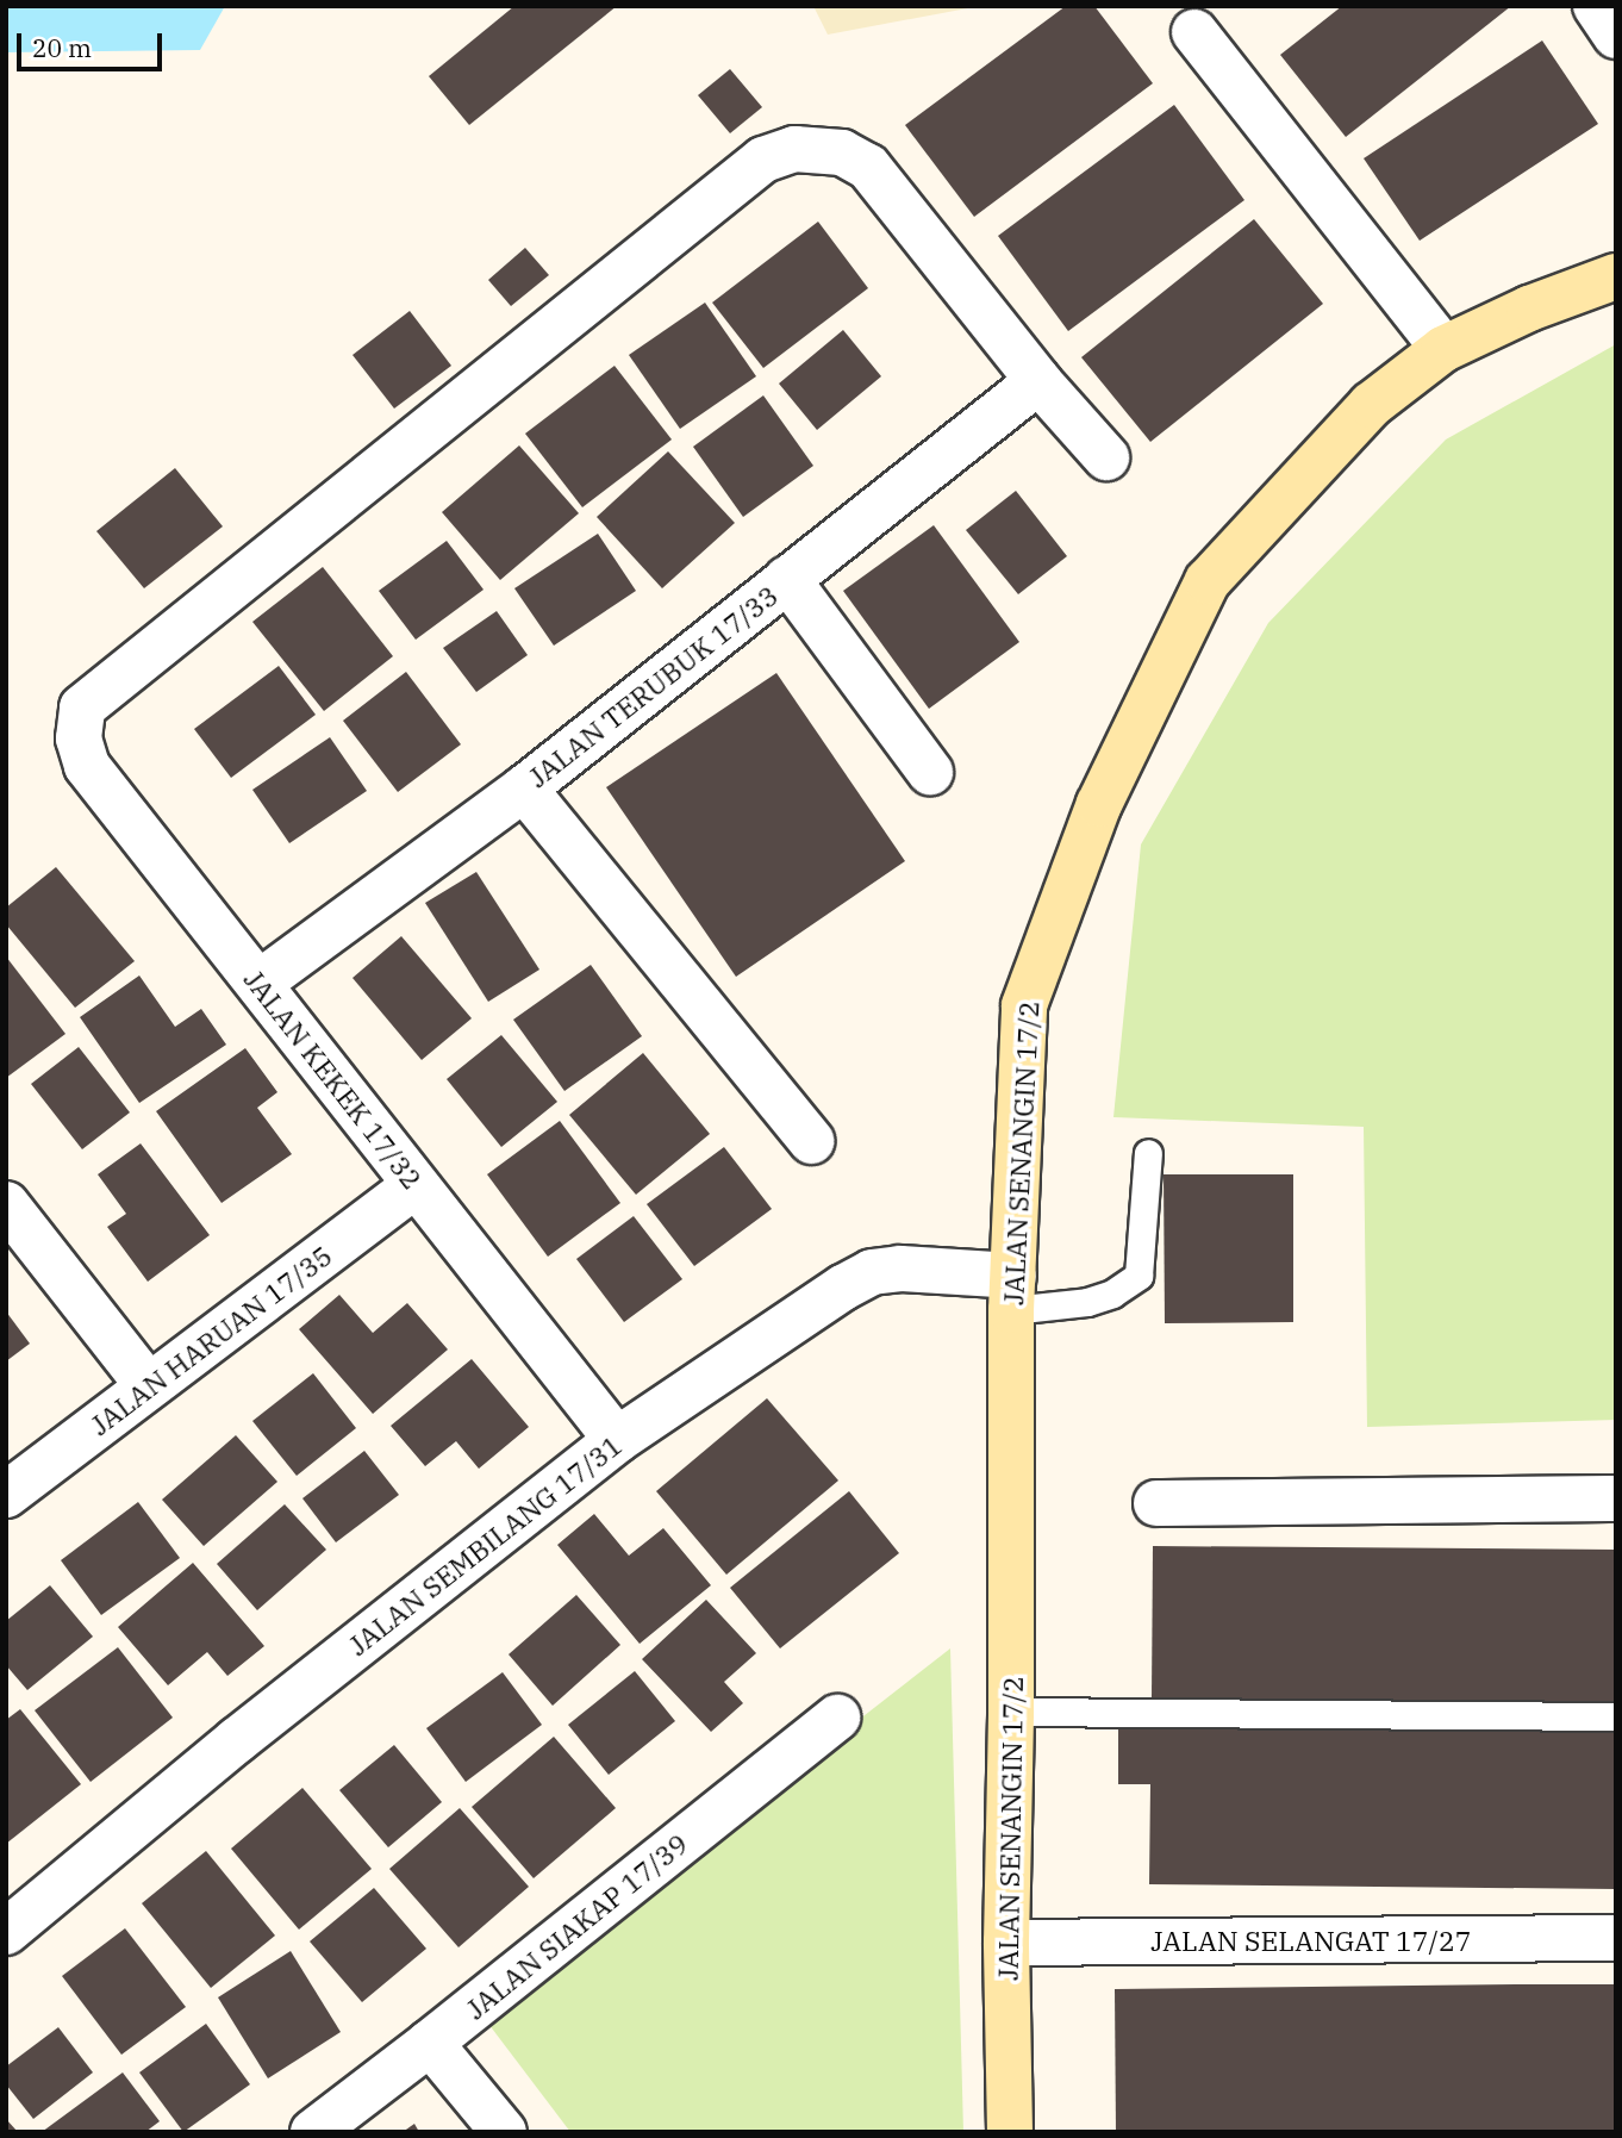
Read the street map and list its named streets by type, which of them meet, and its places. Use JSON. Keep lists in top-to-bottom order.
{
  "streets": {
    "street": [
      "JALAN TERUBUK 17/33",
      "JALAN KEKEK 17/32",
      "JALAN SENANGIN 17/2",
      "JALAN HARUAN 17/35",
      "JALAN SEMBILANG 17/31",
      "JALAN SIAKAP 17/39",
      "JALAN SELANGAT 17/27"
    ]
  },
  "crossings": [
    ["JALAN TERUBUK 17/33", "JALAN KEKEK 17/32"],
    ["JALAN KEKEK 17/32", "JALAN HARUAN 17/35"],
    ["JALAN KEKEK 17/32", "JALAN SEMBILANG 17/31"],
    ["JALAN SENANGIN 17/2", "JALAN SEMBILANG 17/31"],
    ["JALAN SENANGIN 17/2", "JALAN SELANGAT 17/27"]
  ],
  "scale_bar": "20 m"
}
